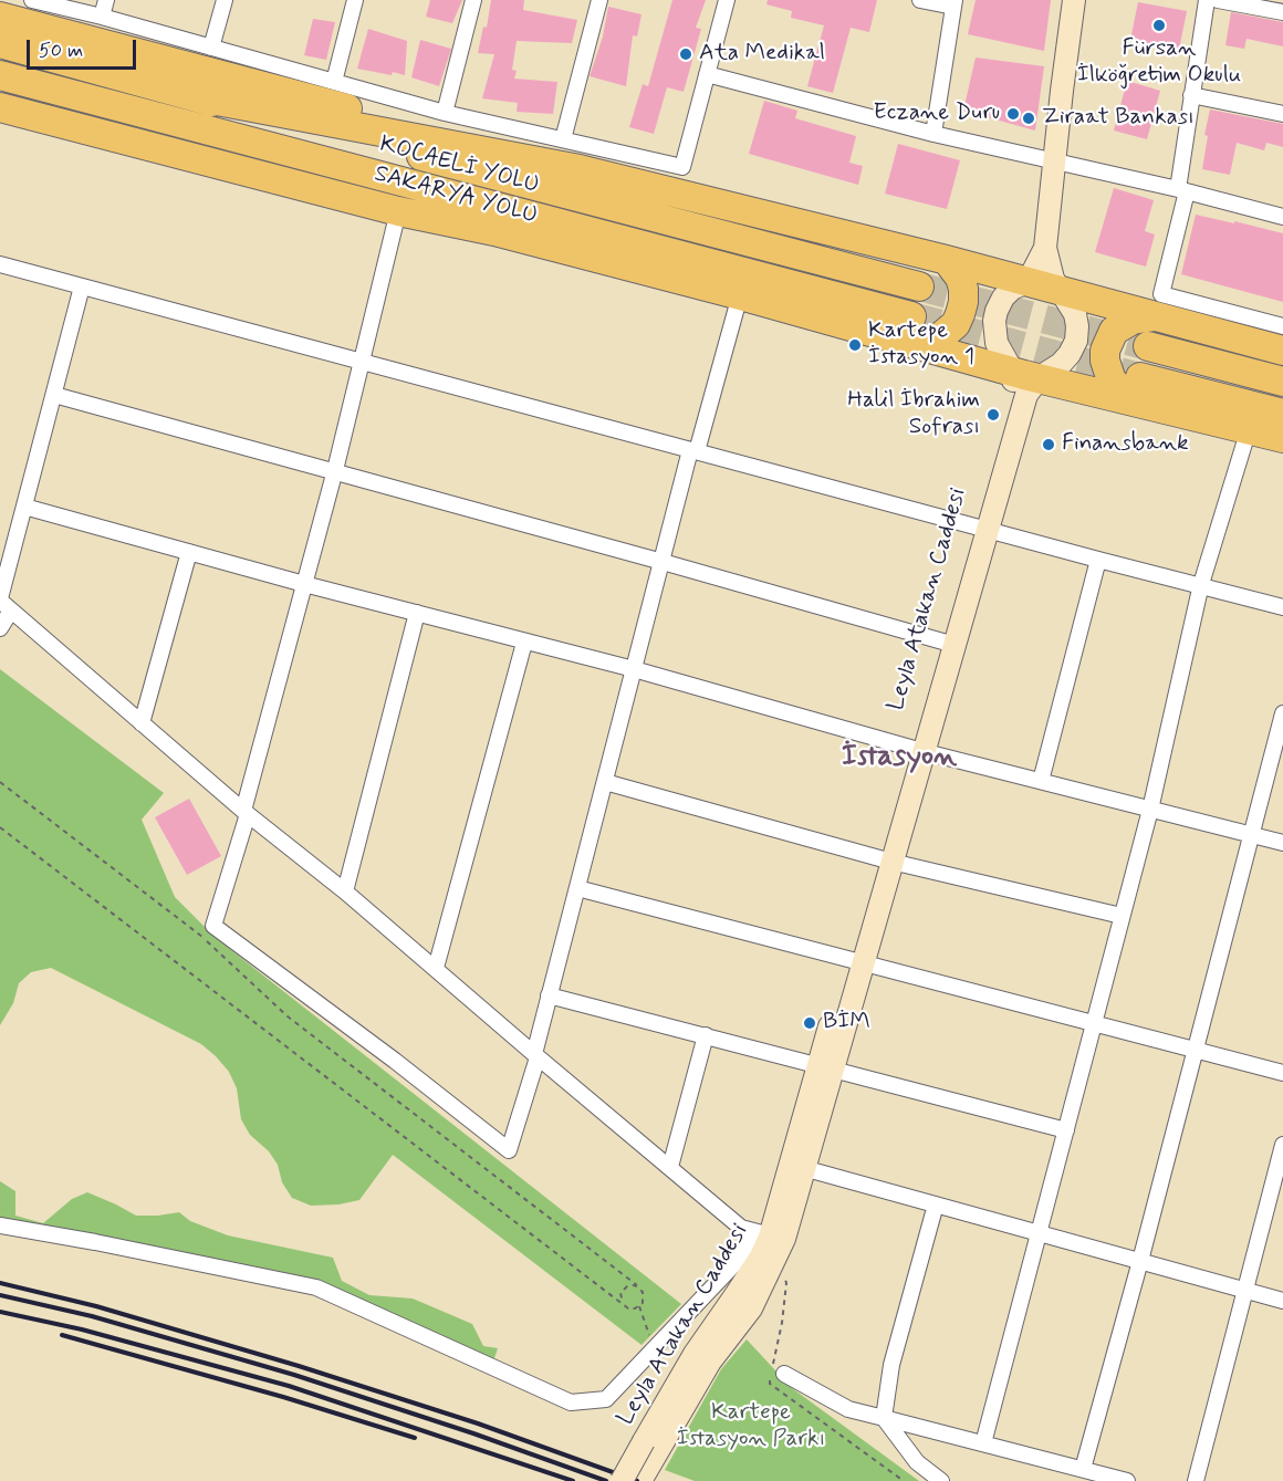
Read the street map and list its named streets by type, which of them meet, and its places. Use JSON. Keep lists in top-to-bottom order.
{
  "streets": {
    "highway": ["KOCAELİ YOLU", "SAKARYA YOLU"],
    "main road": ["Leyla Atakan Caddesi"]
  },
  "districts": ["İstasyon"],
  "parks": ["Kartepe İstasyon Parkı"],
  "places": [
    "Fürsan İlköğretim Okulu",
    "Ata Medikal",
    "Eczane Duru",
    "Ziraat Bankası",
    "Kartepe İstasyon 1",
    "Halil İbrahim Sofrası",
    "Finansbank",
    "BİM"
  ],
  "scale_bar": "50 m"
}
